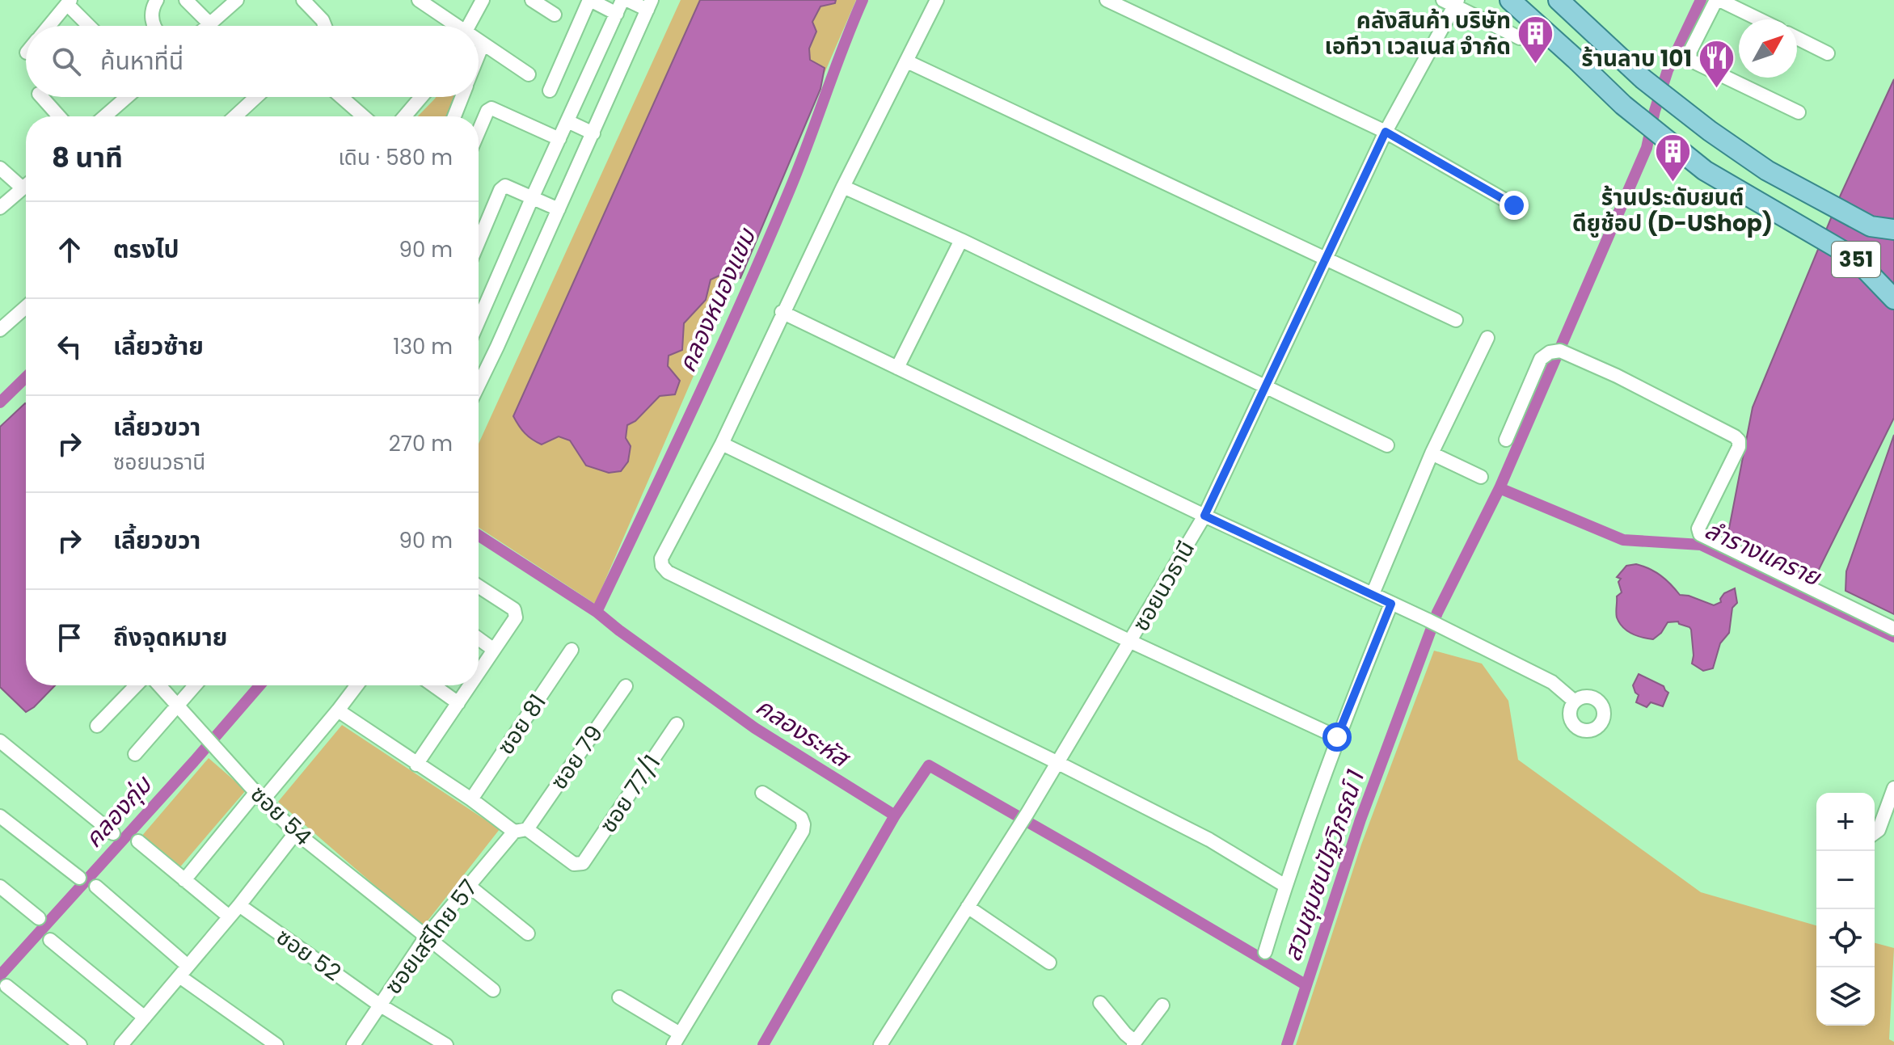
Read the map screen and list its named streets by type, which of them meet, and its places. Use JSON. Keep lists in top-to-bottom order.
{
  "streets": {
    "main road": ["351"],
    "street": [
      "ซอยนวธานี",
      "ซอย 81",
      "ซอย 79",
      "ซอย 77/1",
      "ซอย 54",
      "ซอยเสรีไทย 57",
      "ซอย 52"
    ]
  },
  "crossings": [
    ["ซอย 79", "ซอย 77/1"],
    ["ซอย 79", "ซอยเสรีไทย 57"],
    ["ซอย 77/1", "ซอยเสรีไทย 57"],
    ["ซอย 54", "ซอยเสรีไทย 57"],
    ["ซอยเสรีไทย 57", "ซอย 52"]
  ],
  "water": [
    "คลองหนองแขม",
    "ลำรางแคราย",
    "คลองระหัส",
    "คลองกุ่ม",
    "สวนชุมชนปัฐวิกรณ์ 1"
  ],
  "places": {
    "building": ["คลังสินค้า บริษัท เอทีวา เวลเนส จำกัด", "ร้านประดับยนต์ ดียูช้อป (D-UShop)"],
    "restaurant": ["ร้านลาบ 101"]
  },
  "north": "top right",
  "page": {
    "search": "ค้นหาที่นี่",
    "heading": ["8 นาที", "เดิน · 580 m"],
    "list": [
      ["ตรงไป", "90 m"],
      ["เลี้ยวซ้าย", "130 m"],
      ["เลี้ยวขวา", "ซอยนวธานี", "270 m"],
      ["เลี้ยวขวา", "90 m"],
      "ถึงจุดหมาย"
    ],
    "map_buttons": ["+", "−"]
  }
}
